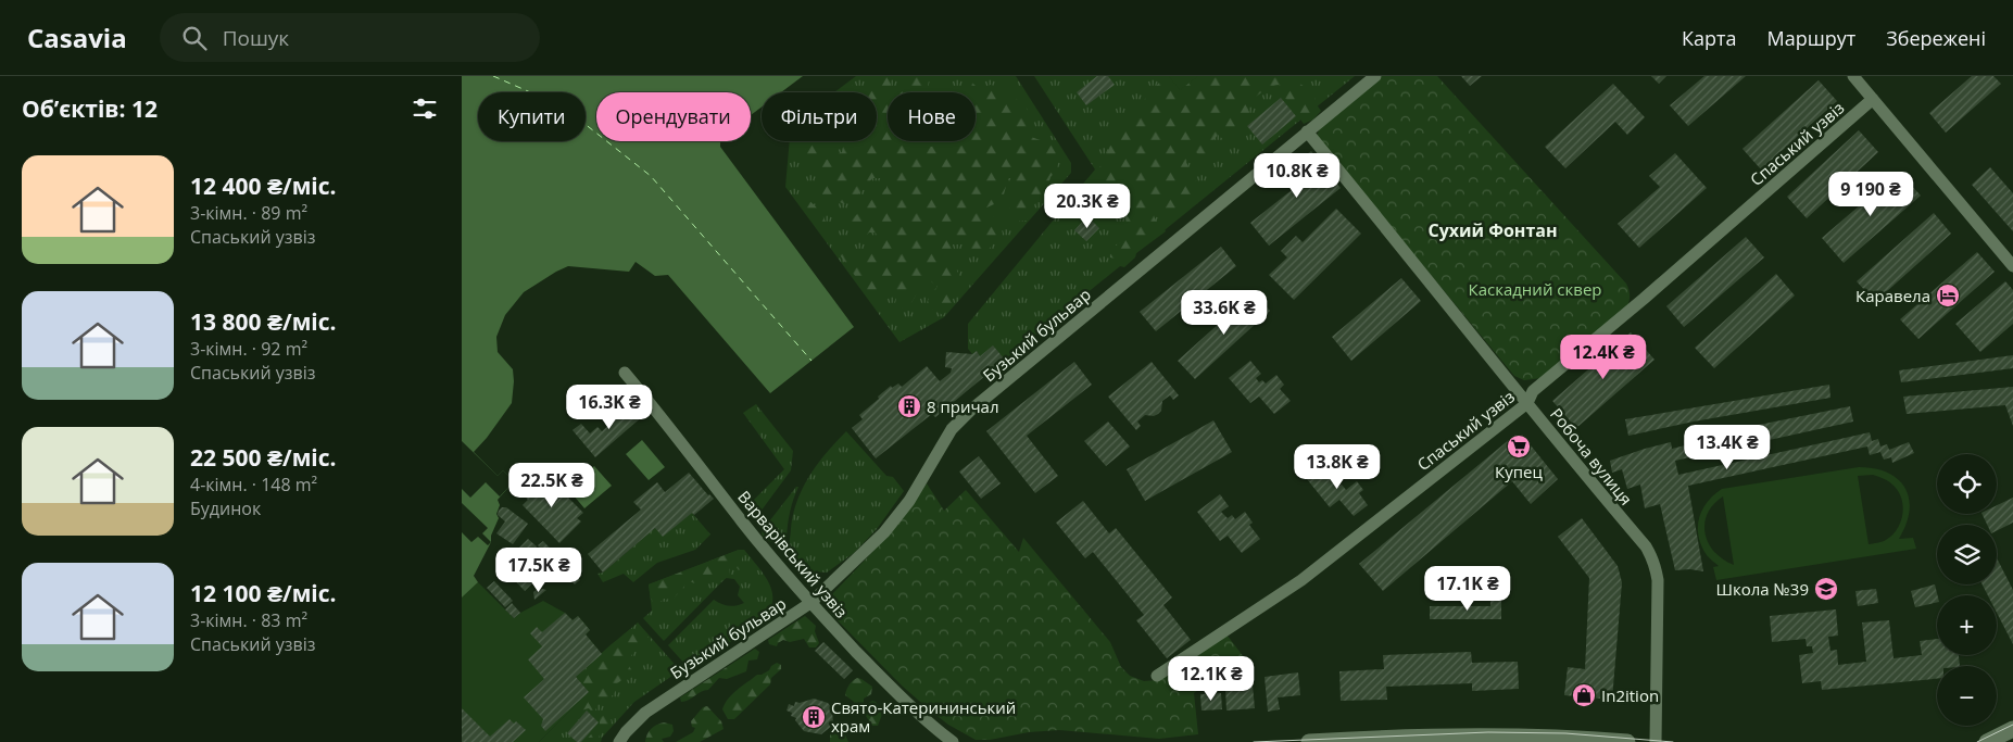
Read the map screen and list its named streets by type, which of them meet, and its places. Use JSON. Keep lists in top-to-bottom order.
{
  "streets": {
    "street": [
      "Спаський узвіз",
      "Бузький бульвар",
      "Робоча вулиця",
      "Варварівський узвіз"
    ]
  },
  "crossings": [
    ["Спаський узвіз", "Робоча вулиця"],
    ["Бузький бульвар", "Робоча вулиця"],
    ["Бузький бульвар", "Варварівський узвіз"]
  ],
  "districts": ["Сухий Фонтан"],
  "parks": ["Каскадний сквер"],
  "places": {
    "hotel": ["Каравела"],
    "building": ["8 причал", "Свято-Катерининський храм"],
    "supermarket": ["Купец"],
    "school or university": ["Школа №39"],
    "shop": ["In2ition"]
  },
  "page": {
    "header": "Casavia",
    "search": "Пошук",
    "nav": ["Карта", "Маршрут", "Збережені"],
    "heading": "Об’єктів: 12",
    "chip": [
      "Купити",
      "Орендувати",
      "Фільтри",
      "Нове"
    ],
    "list": [
      {
        "name": "12 400 ₴/міс.",
        "note": "3-кімн. · 89 m² · Спаський узвіз"
      },
      {
        "name": "13 800 ₴/міс.",
        "note": "3-кімн. · 92 m² · Спаський узвіз"
      },
      {
        "name": "22 500 ₴/міс.",
        "note": "4-кімн. · 148 m² · Будинок"
      },
      {
        "name": "12 100 ₴/міс.",
        "note": "3-кімн. · 83 m² · Спаський узвіз"
      }
    ],
    "price": [
      "10.8K ₴",
      "9 190 ₴",
      "20.3K ₴",
      "33.6K ₴",
      "12.4K ₴",
      "16.3K ₴",
      "13.4K ₴",
      "13.8K ₴",
      "22.5K ₴",
      "17.5K ₴",
      "17.1K ₴",
      "12.1K ₴"
    ],
    "map_buttons": ["+", "−"]
  }
}
